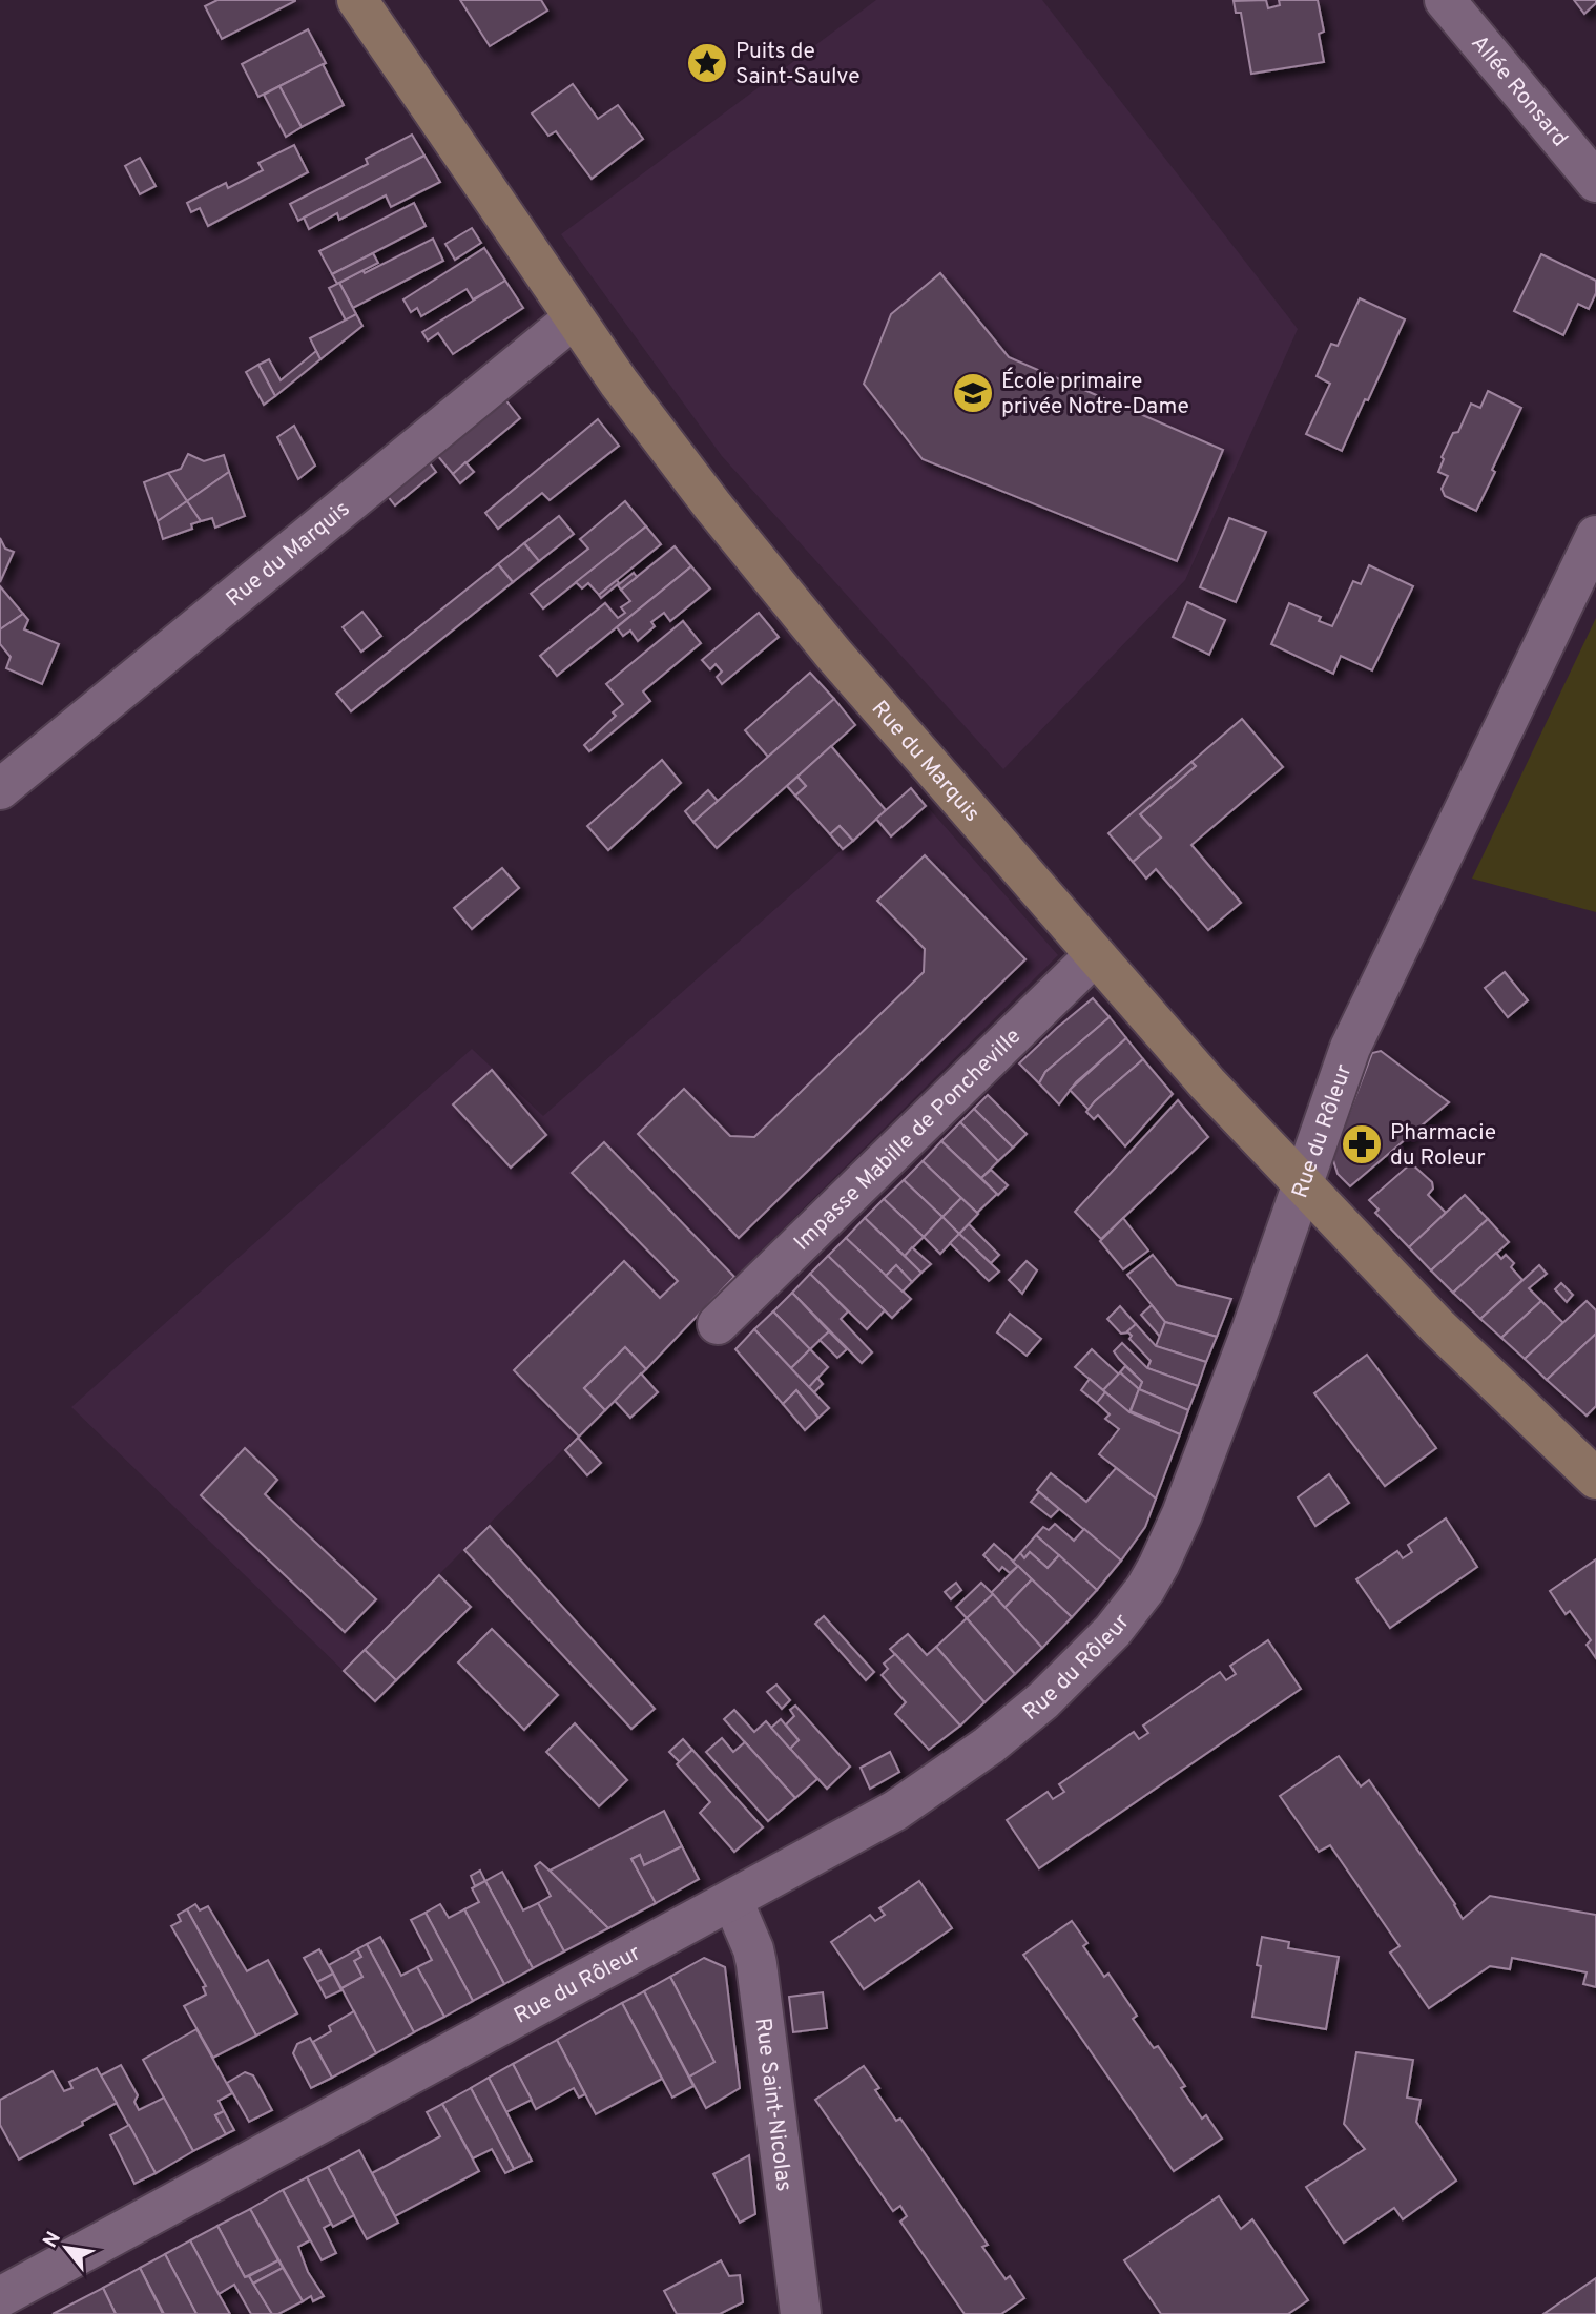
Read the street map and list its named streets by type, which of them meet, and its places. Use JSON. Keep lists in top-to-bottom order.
{
  "streets": {
    "main road": ["Rue du Marquis"],
    "street": [
      "Allée Ronsard",
      "Rue du Rôleur",
      "Impasse Mabille de Poncheville",
      "Rue Saint-Nicolas"
    ]
  },
  "crossings": [
    ["Rue du Marquis", "Rue du Rôleur"],
    ["Rue du Marquis", "Impasse Mabille de Poncheville"],
    ["Rue du Rôleur", "Rue Saint-Nicolas"]
  ],
  "places": {
    "place": ["Puits de Saint-Saulve"],
    "school or university": ["École primaire privée Notre-Dame"],
    "pharmacy": ["Pharmacie du Roleur"]
  },
  "north": "top left"
}
